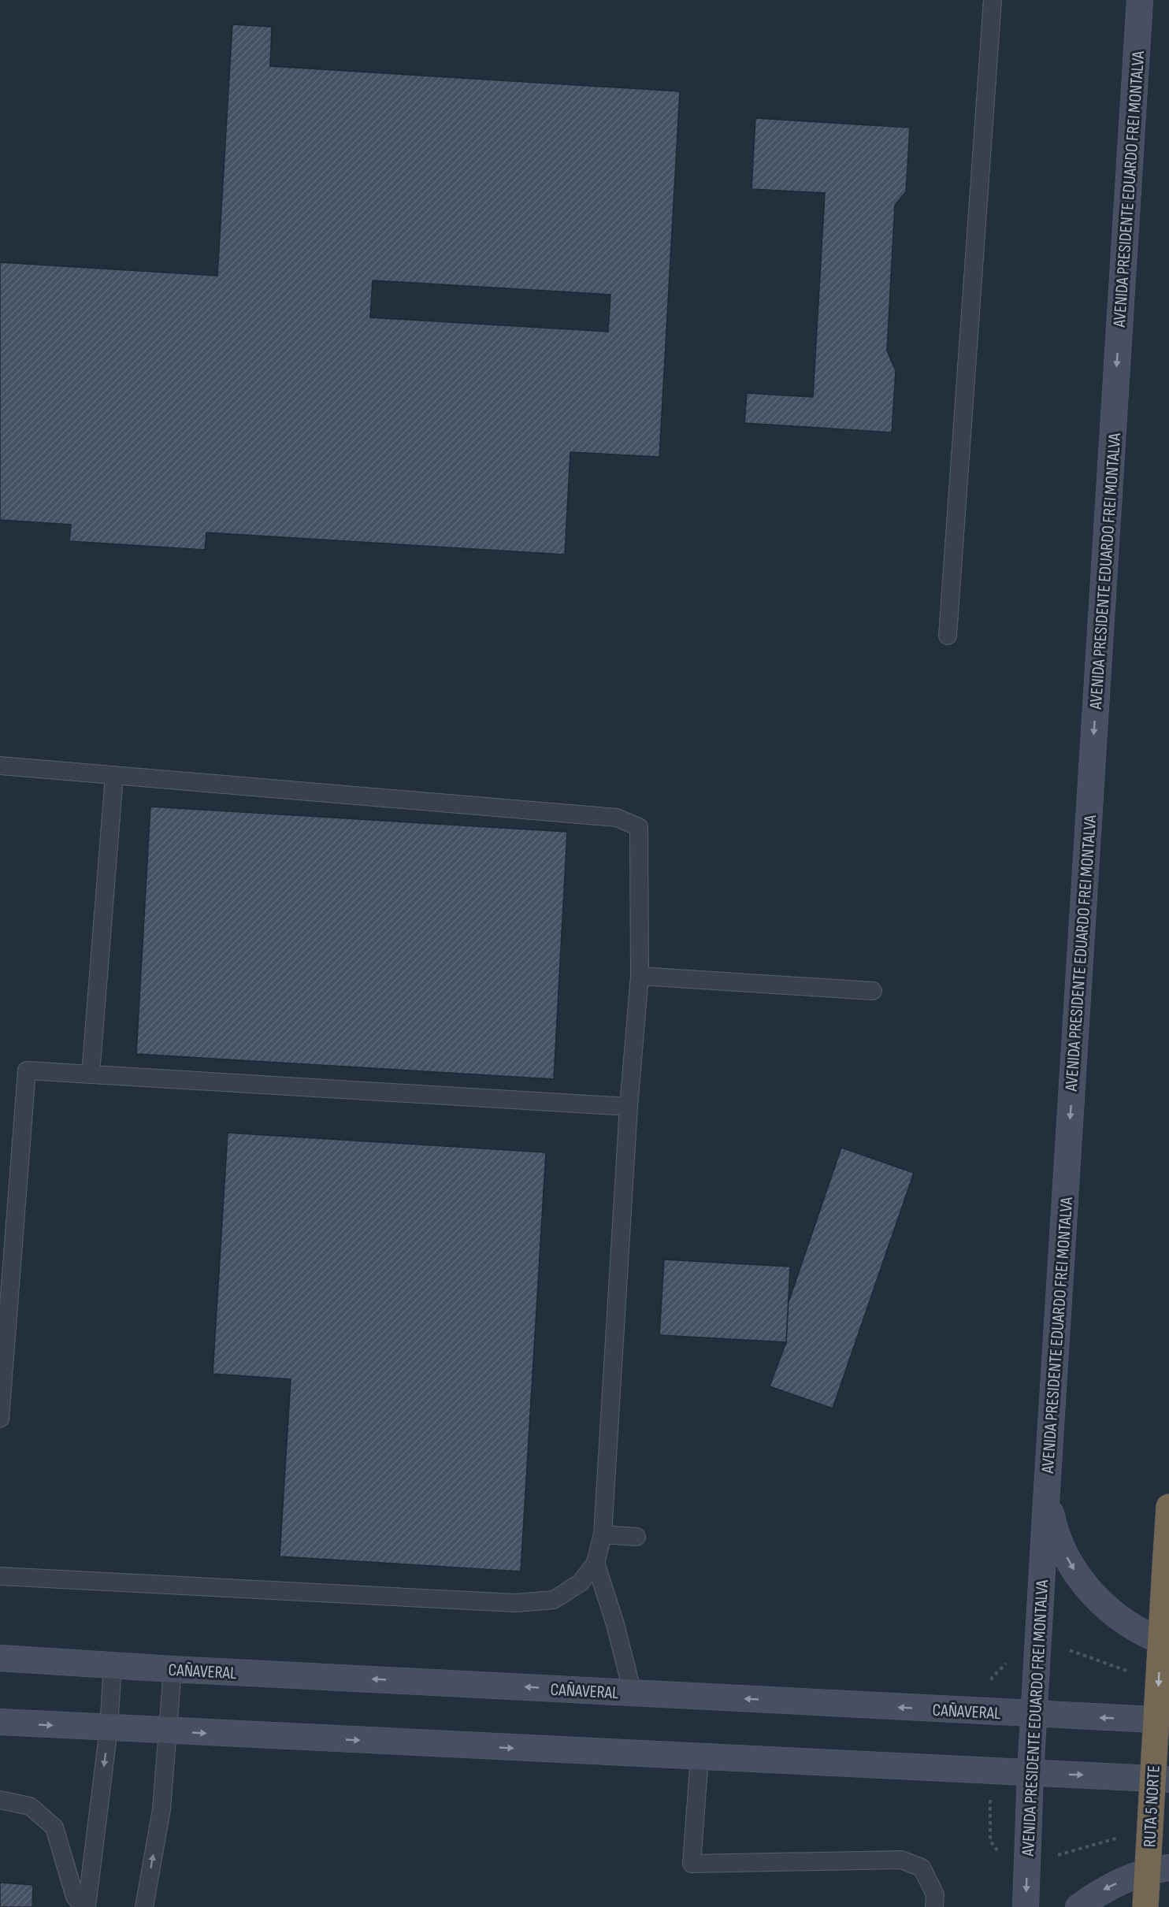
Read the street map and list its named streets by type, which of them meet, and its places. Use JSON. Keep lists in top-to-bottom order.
{
  "streets": {
    "highway": ["RUTA 5 NORTE"],
    "street": ["AVENIDA PRESIDENTE EDUARDO FREI MONTALVA", "CAÑAVERAL"]
  },
  "crossings": [
    ["AVENIDA PRESIDENTE EDUARDO FREI MONTALVA", "CAÑAVERAL"]
  ],
  "one_way": ["AVENIDA PRESIDENTE EDUARDO FREI MONTALVA", "RUTA 5 NORTE"]
}
